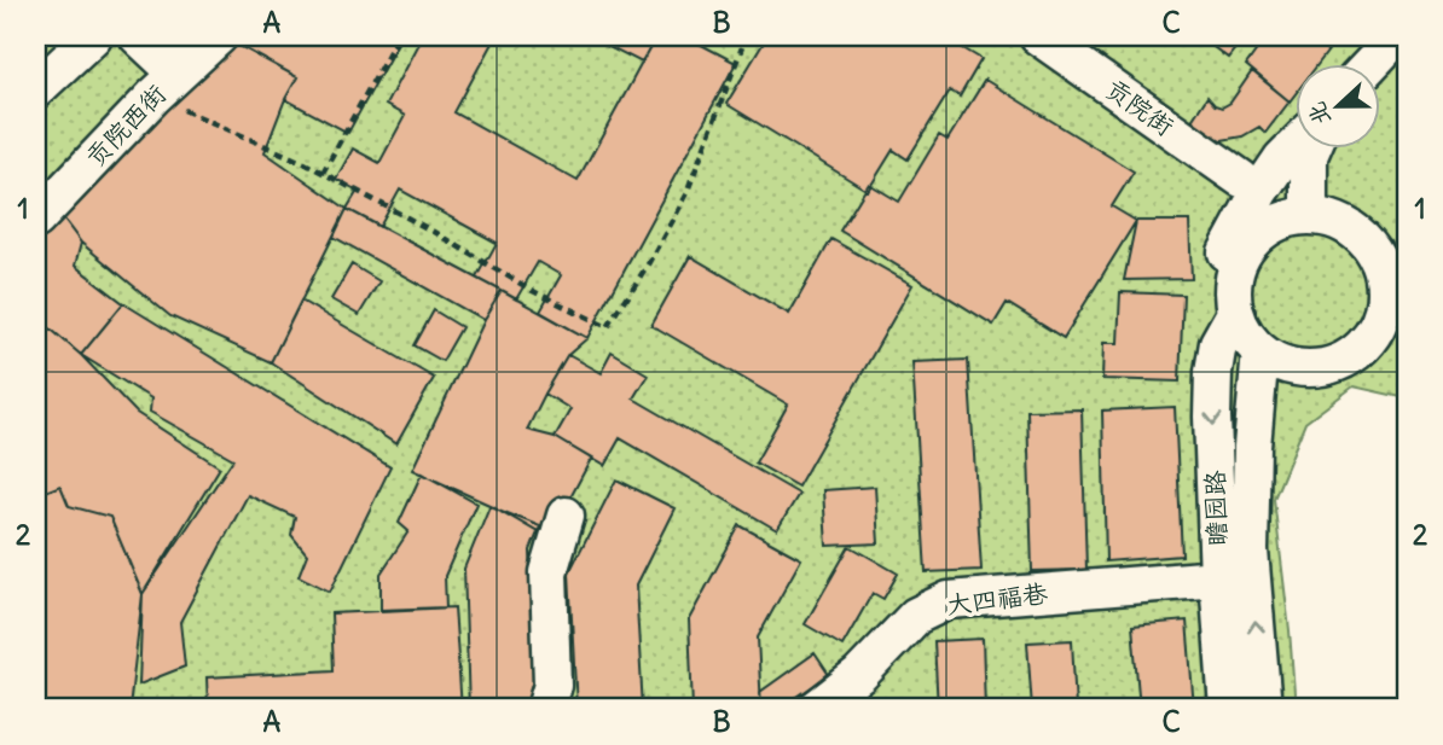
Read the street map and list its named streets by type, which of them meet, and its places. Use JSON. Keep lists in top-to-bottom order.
{
  "streets": {
    "street": [
      "贡院街",
      "贡院西街",
      "瞻园路",
      "大四福巷"
    ]
  },
  "crossings": [
    ["瞻园路", "大四福巷"]
  ],
  "north": "left",
  "grid": {
    "columns": ["A", "B", "C"],
    "rows": ["1", "2"]
  }
}
